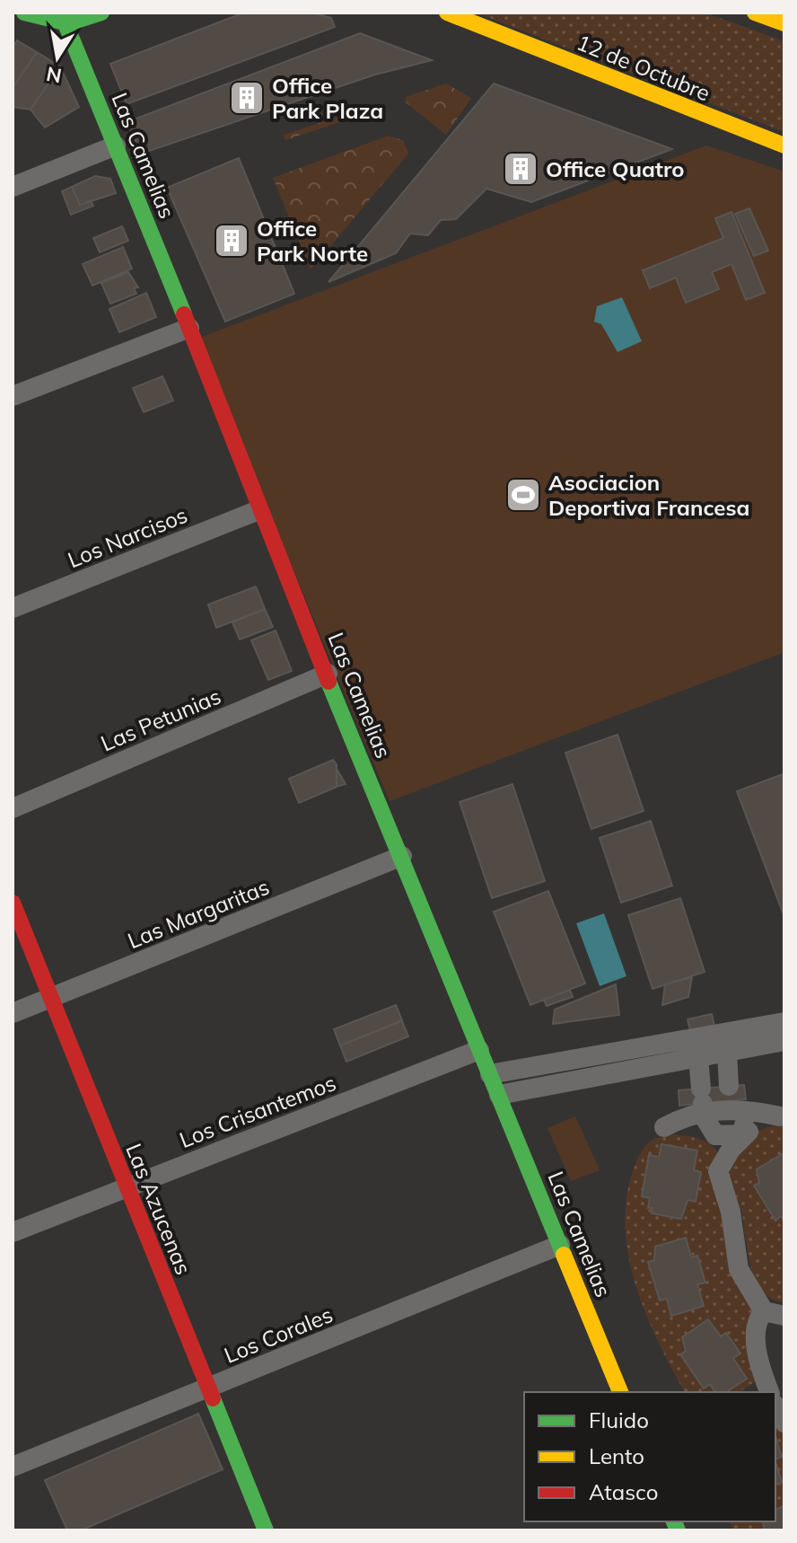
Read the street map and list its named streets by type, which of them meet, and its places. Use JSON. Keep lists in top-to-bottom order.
{
  "streets": {
    "main road": ["12 de Octubre", "Las Camelias", "Las Azucenas"],
    "street": [
      "Los Narcisos",
      "Las Petunias",
      "Las Margaritas",
      "Los Crisantemos",
      "Los Corales"
    ]
  },
  "crossings": [
    ["Las Camelias", "Los Narcisos"],
    ["Las Camelias", "Las Petunias"],
    ["Las Camelias", "Las Margaritas"],
    ["Las Camelias", "Los Crisantemos"],
    ["Las Camelias", "Los Corales"],
    ["Las Margaritas", "Las Azucenas"],
    ["Los Crisantemos", "Las Azucenas"],
    ["Las Azucenas", "Los Corales"]
  ],
  "places": {
    "building": ["Office Park Plaza", "Office Quatro", "Office Park Norte"],
    "sports": ["Asociacion Deportiva Francesa"]
  },
  "legend": ["Fluido", "Lento", "Atasco"],
  "north": "bottom"
}
